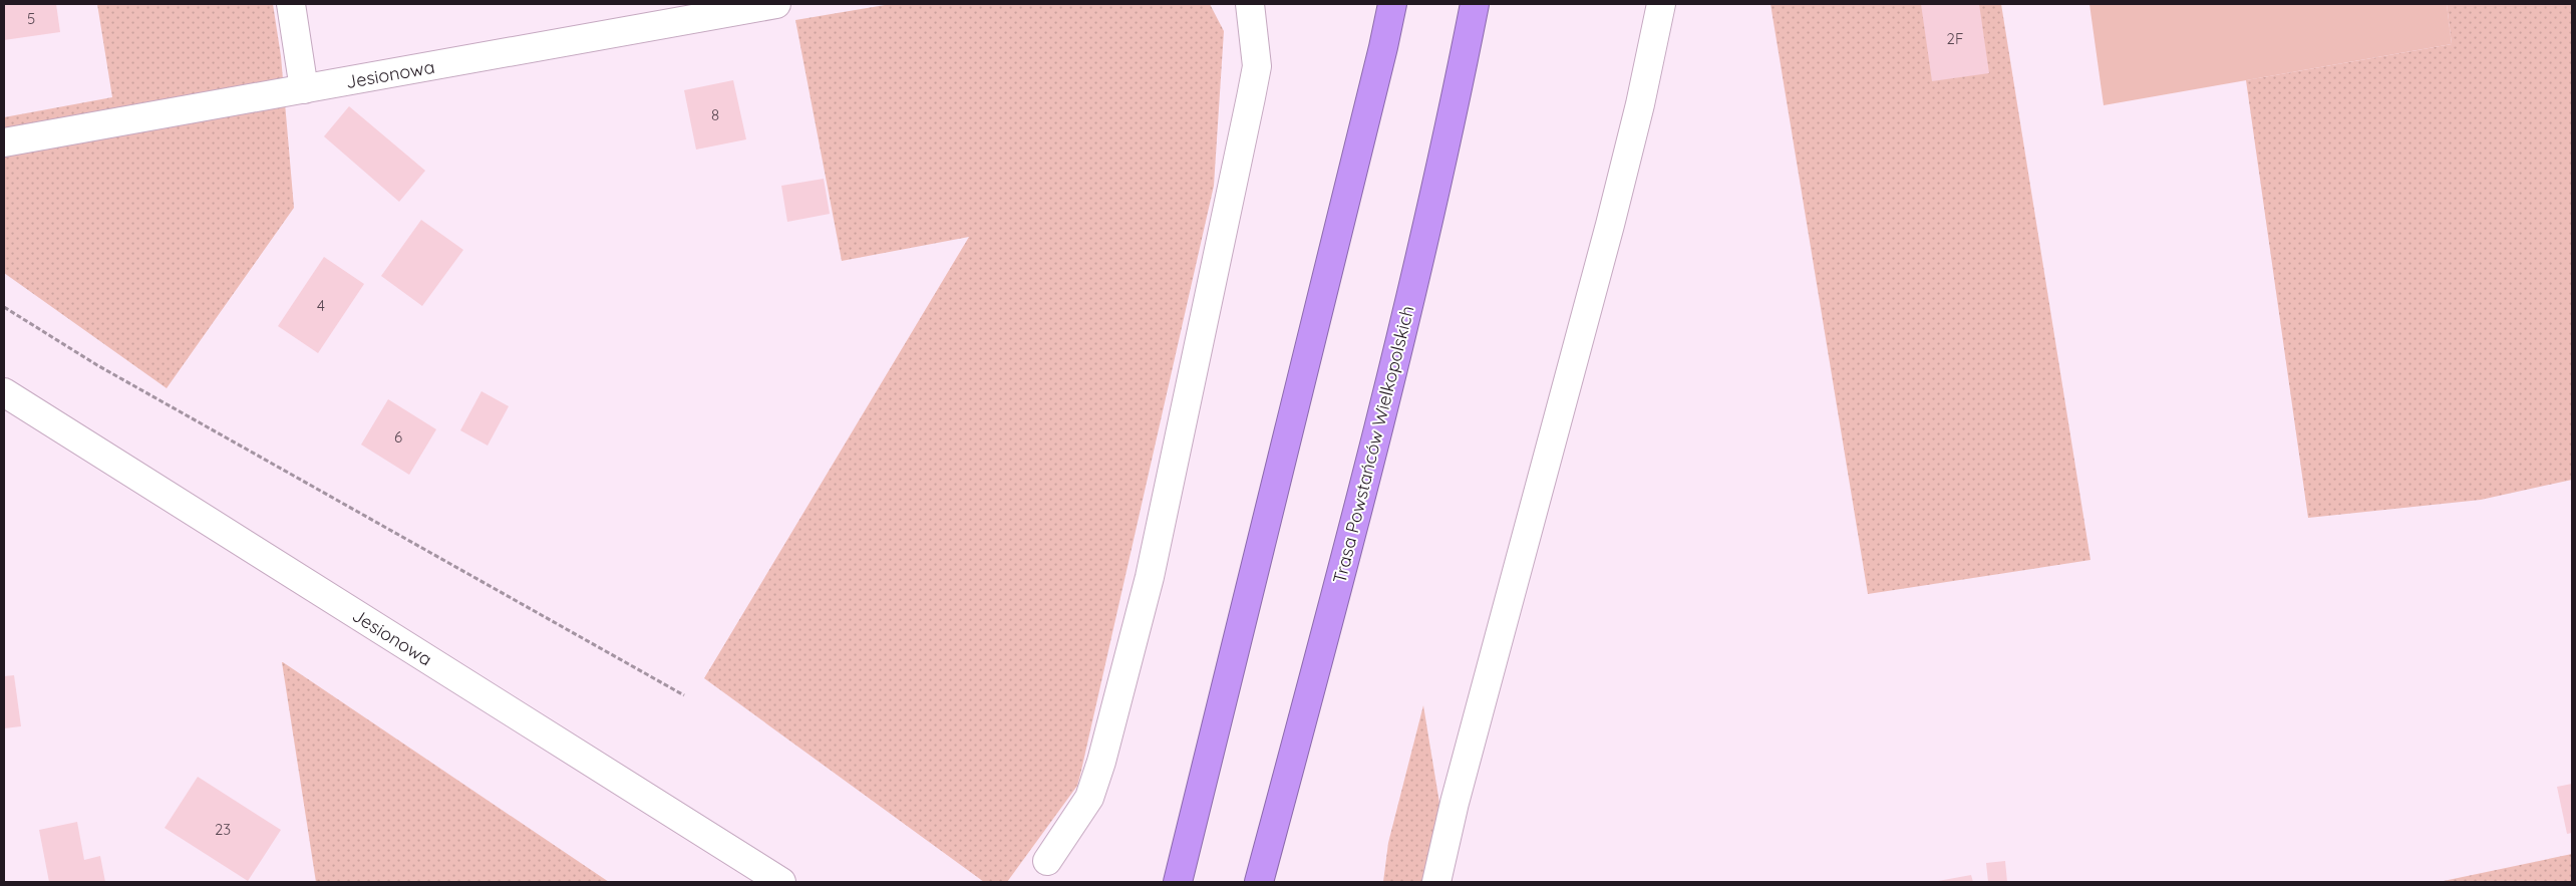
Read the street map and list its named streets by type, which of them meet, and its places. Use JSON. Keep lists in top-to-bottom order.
{
  "streets": {
    "highway": ["Trasa Powstańców Wielkopolskich"],
    "street": ["Jesionowa"]
  },
  "house_numbers": [
    "5",
    "2F",
    "8",
    "4",
    "6",
    "23"
  ]
}
